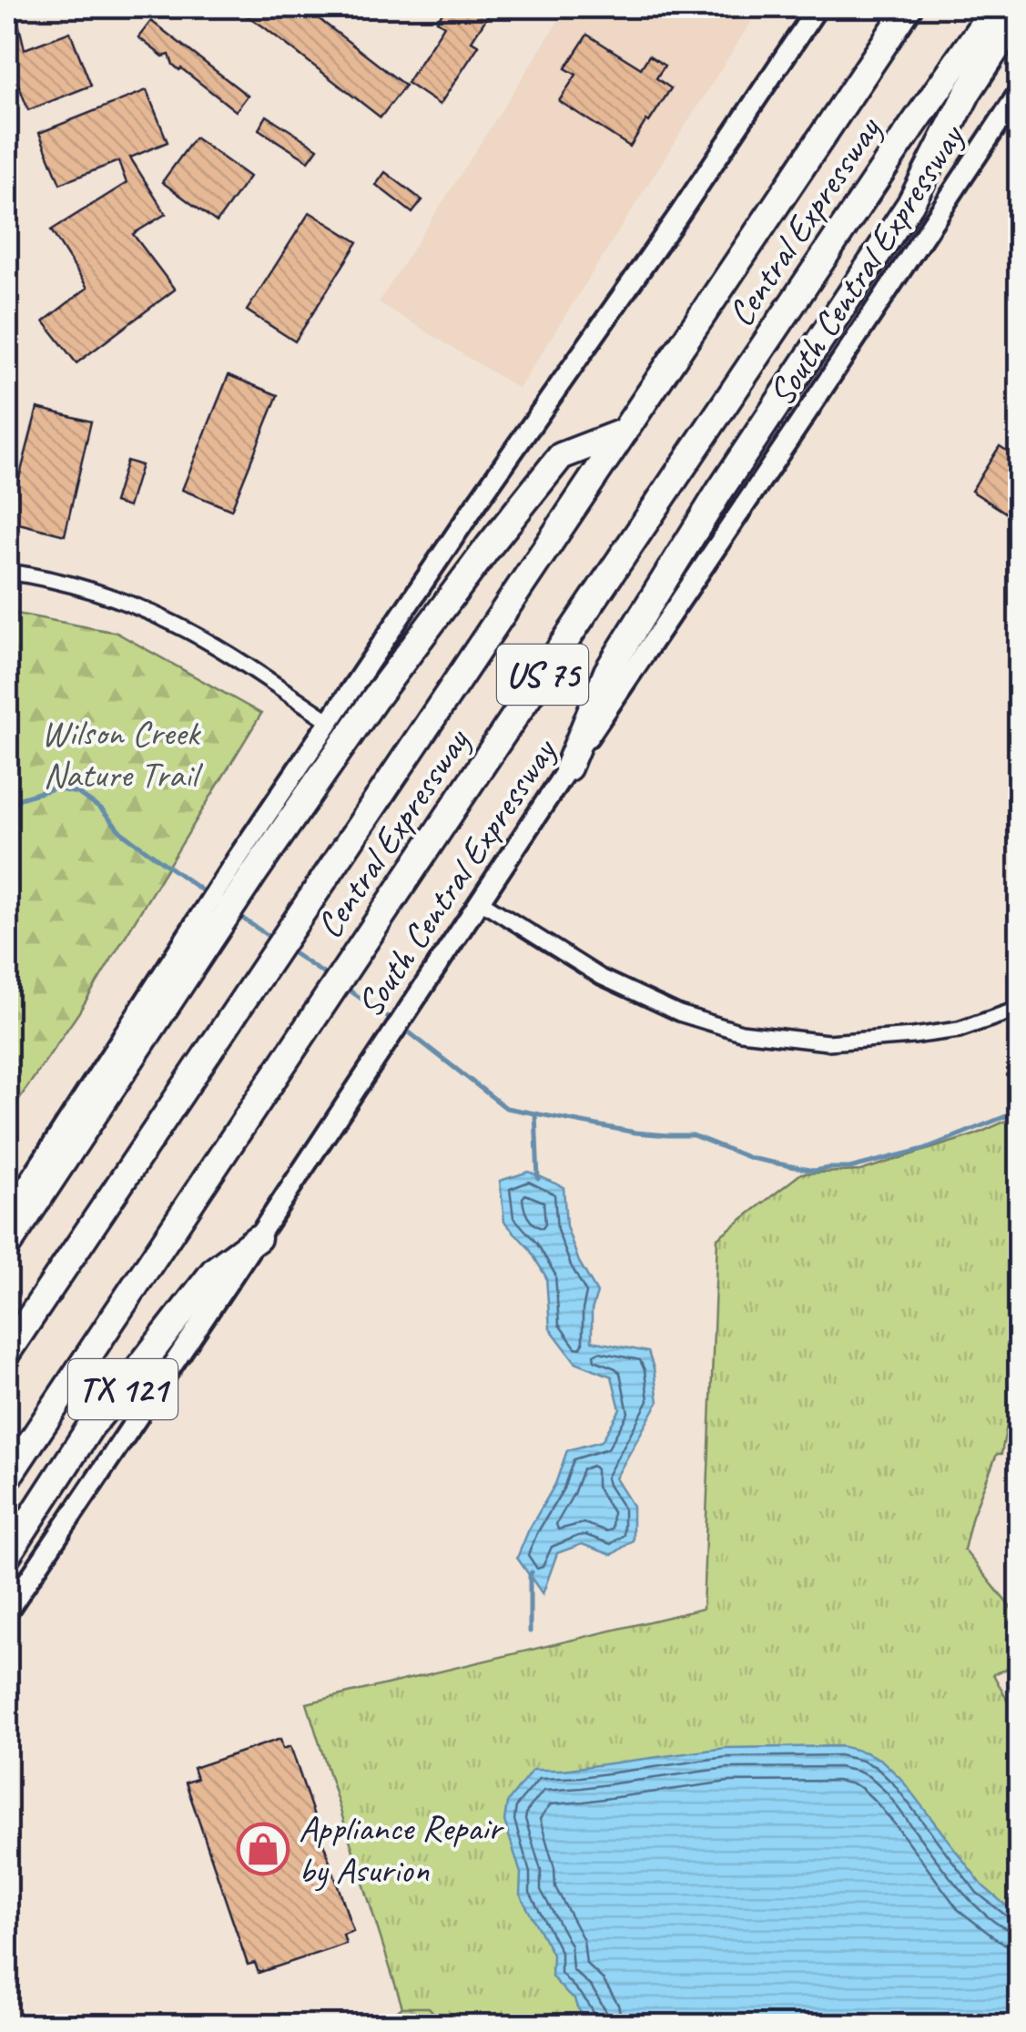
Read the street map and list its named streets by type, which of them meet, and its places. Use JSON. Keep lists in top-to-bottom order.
{
  "streets": {
    "highway": ["Central Expressway", "US 75", "TX 121"],
    "main road": ["South Central Expressway"]
  },
  "crossings": [
    ["South Central Expressway", "TX 121"]
  ],
  "parks": ["Wilson Creek Nature Trail"],
  "places": {
    "shop": ["Appliance Repair by Asurion"]
  }
}
